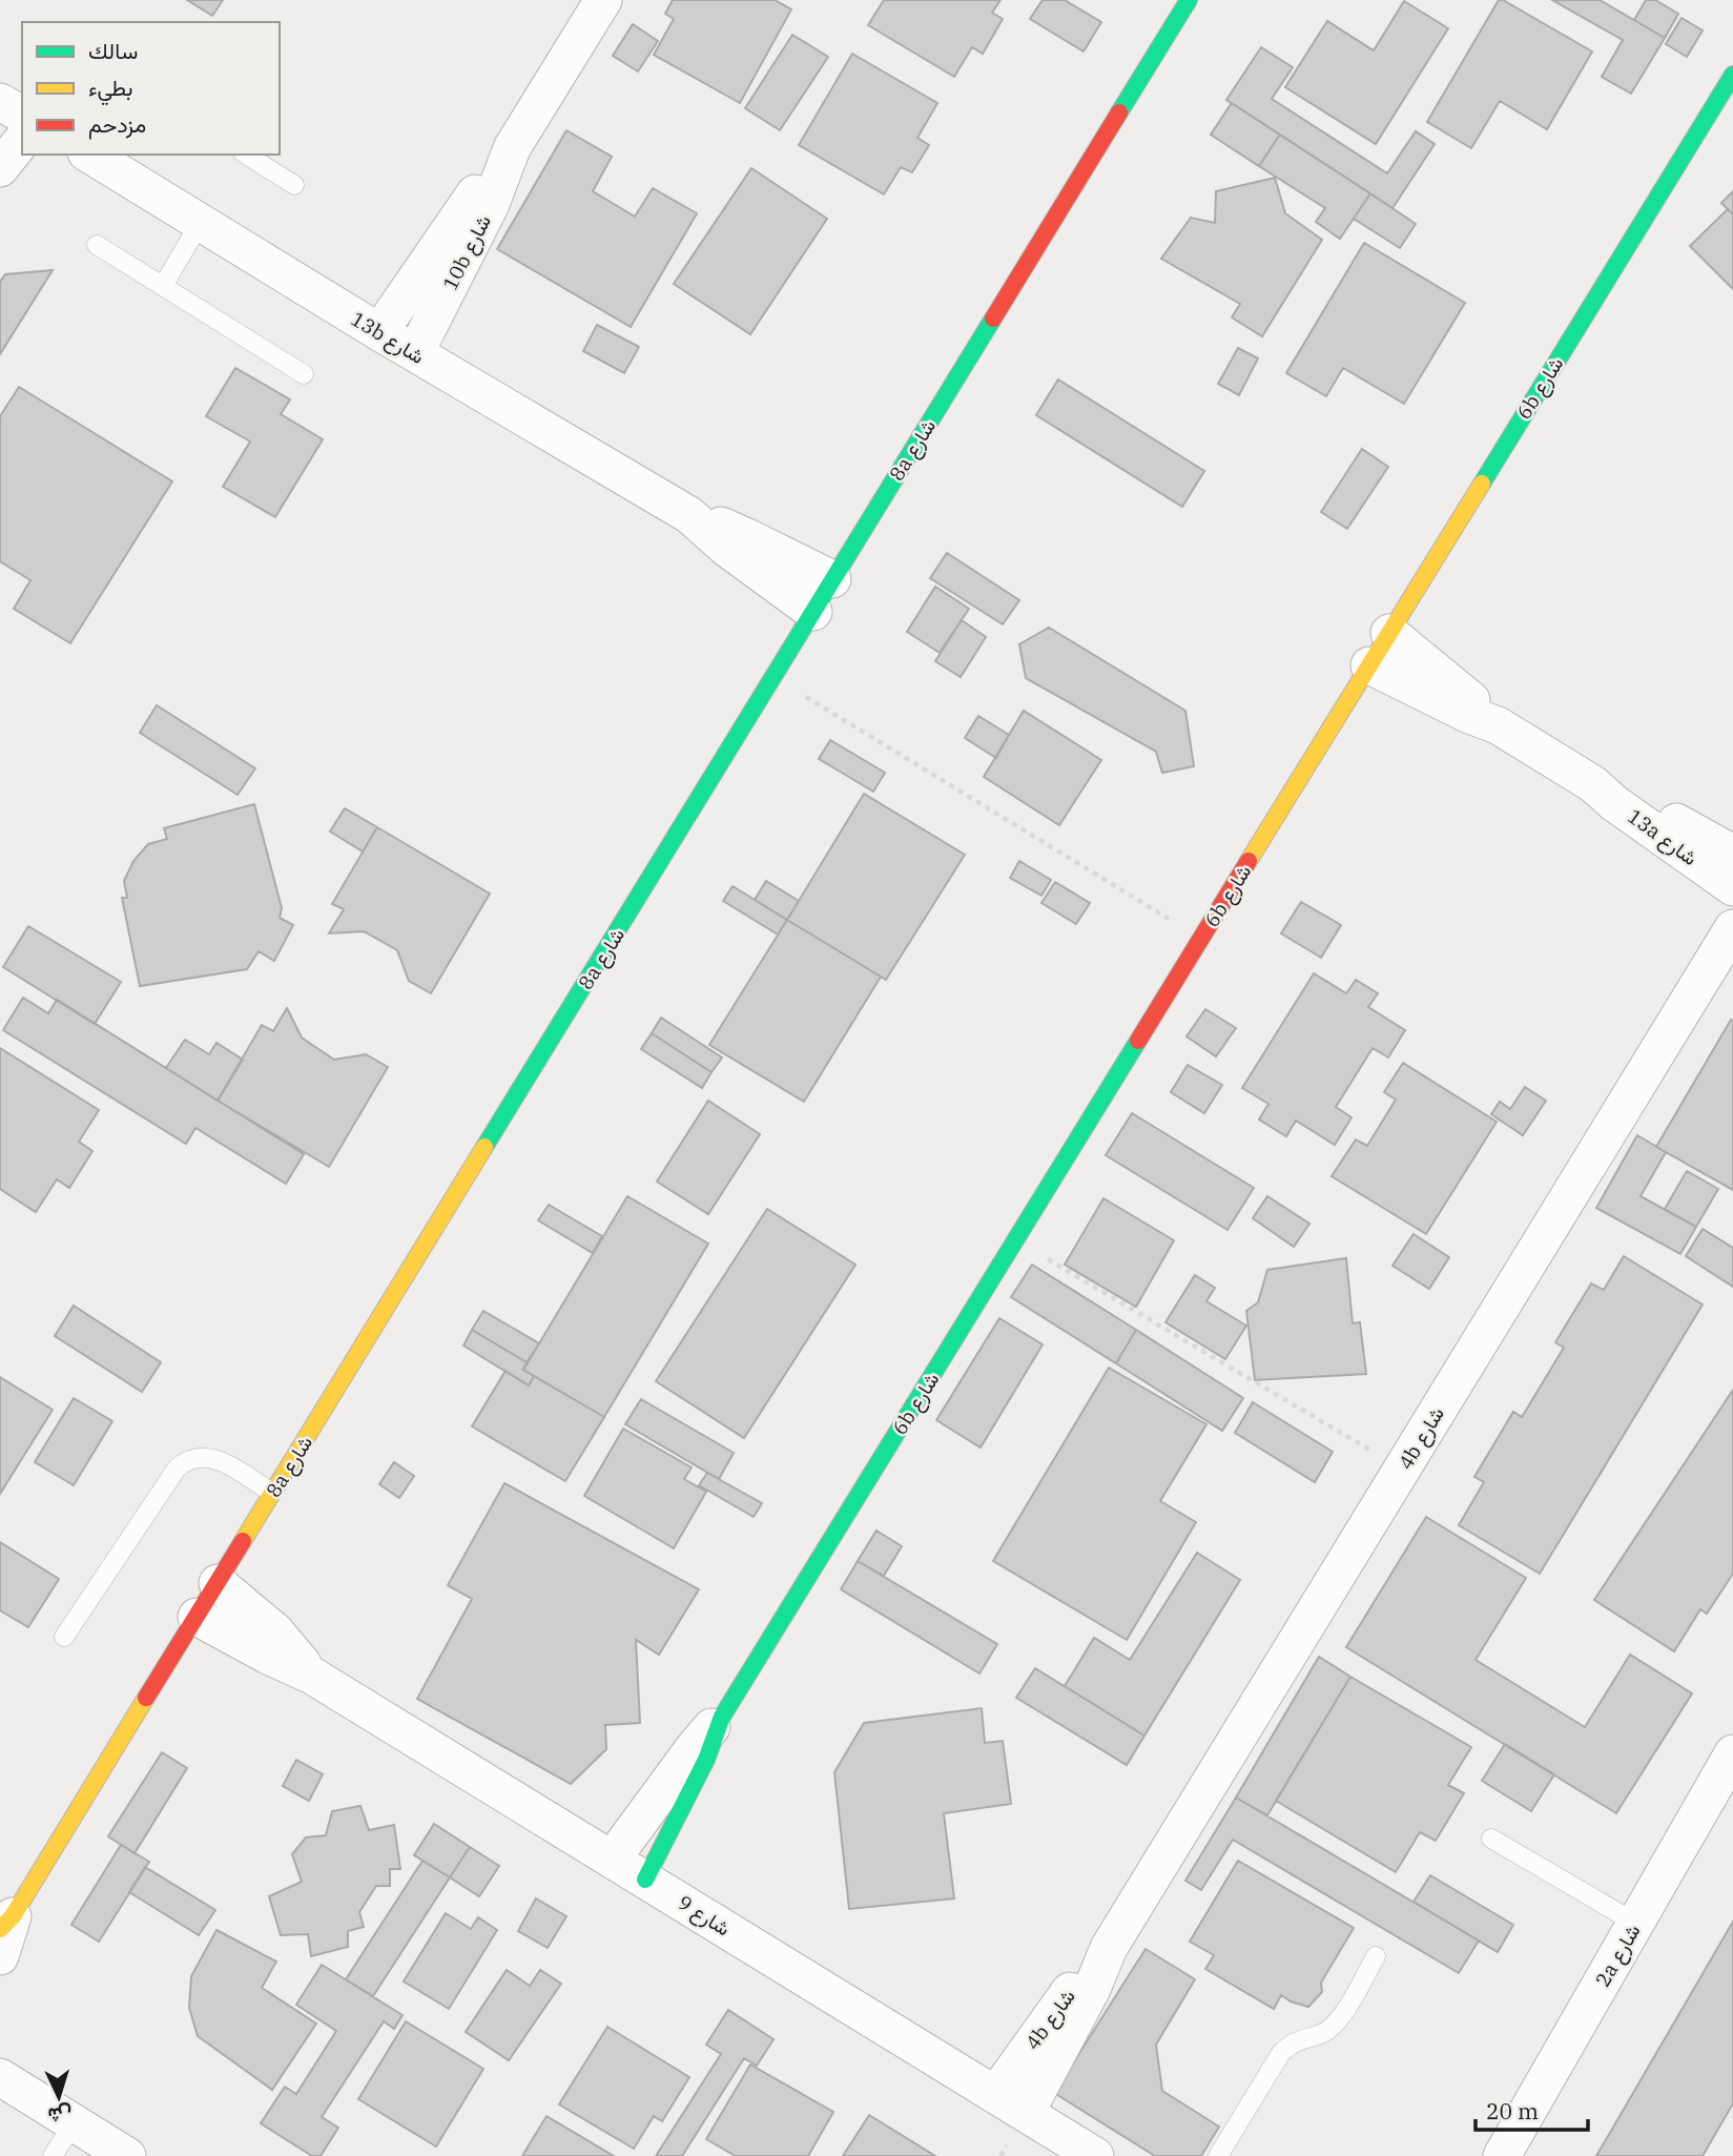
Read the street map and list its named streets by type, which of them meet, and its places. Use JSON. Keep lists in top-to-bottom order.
{
  "streets": {
    "street": [
      "10b شارع",
      "13b شارع",
      "6b شارع",
      "8a شارع",
      "13a شارع",
      "4b شارع",
      "شارع 9",
      "2a شارع"
    ]
  },
  "crossings": [
    ["10b شارع", "13b شارع"],
    ["13b شارع", "8a شارع"],
    ["6b شارع", "13a شارع"],
    ["6b شارع", "شارع 9"],
    ["8a شارع", "شارع 9"],
    ["4b شارع", "شارع 9"]
  ],
  "legend": ["سالك", "بطيء", "مزدحم"],
  "scale_bar": "20 m",
  "north": "bottom"
}
